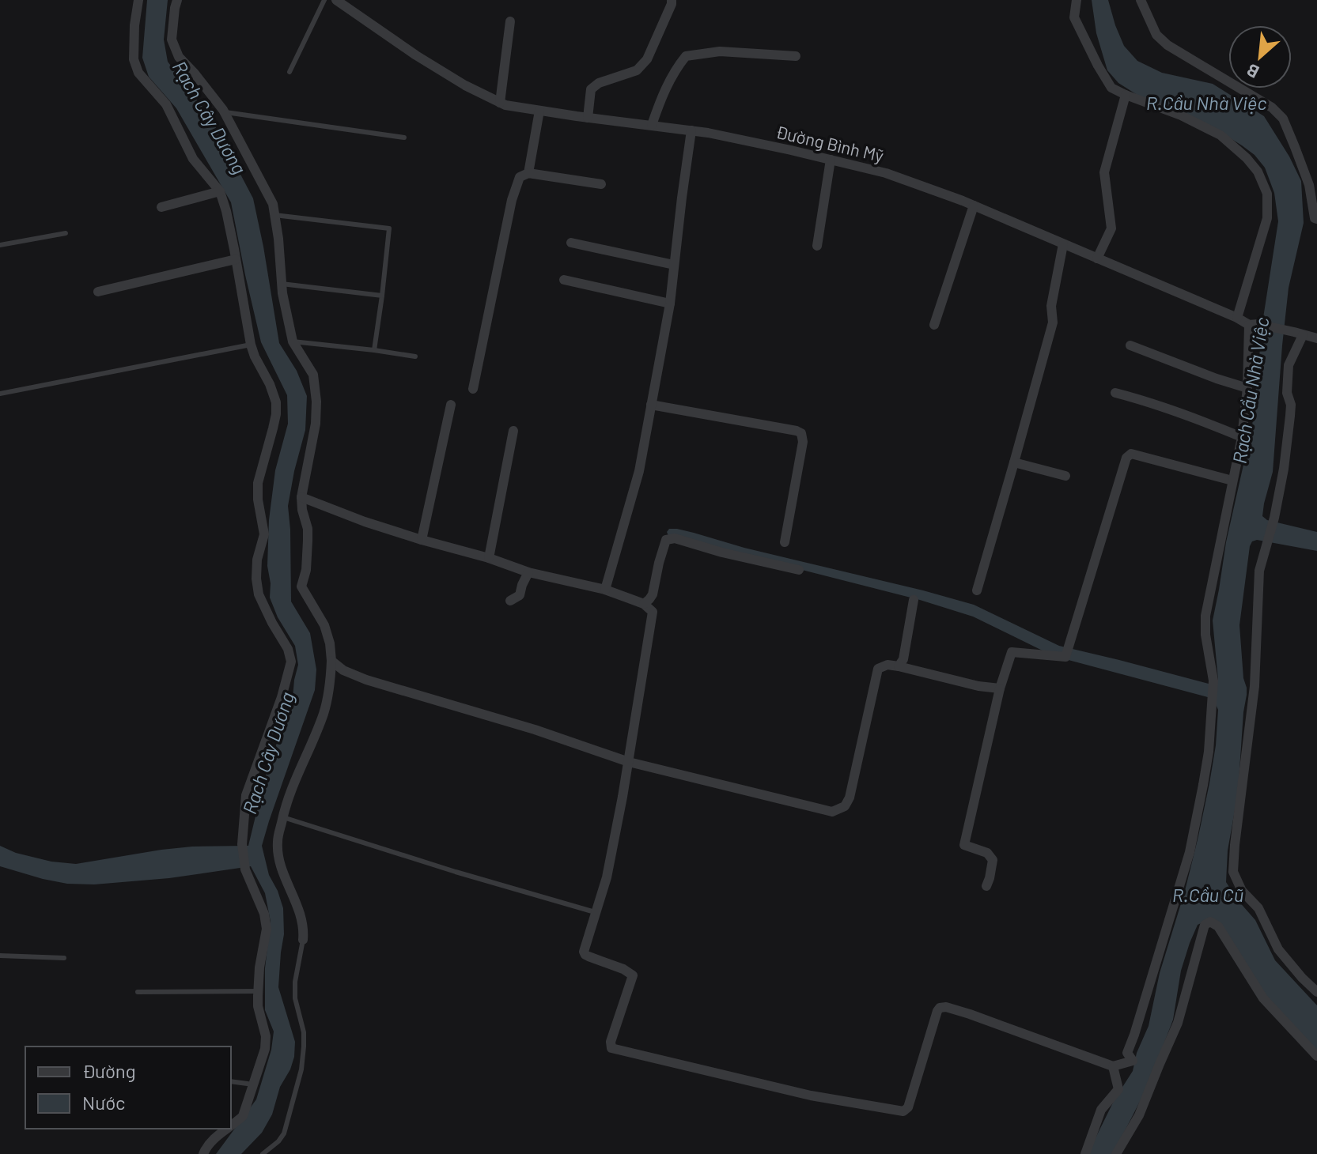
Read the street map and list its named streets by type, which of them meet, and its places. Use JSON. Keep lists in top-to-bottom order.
{
  "streets": {
    "street": ["Đường Bình Mỹ"]
  },
  "water": [
    "R.Cầu Nhà Việc",
    "Rạch Cây Dương",
    "Rạch Cầu Nhà Việc",
    "R.Cầu Cũ"
  ],
  "legend": ["Đường", "Nước"],
  "north": "bottom left"
}
